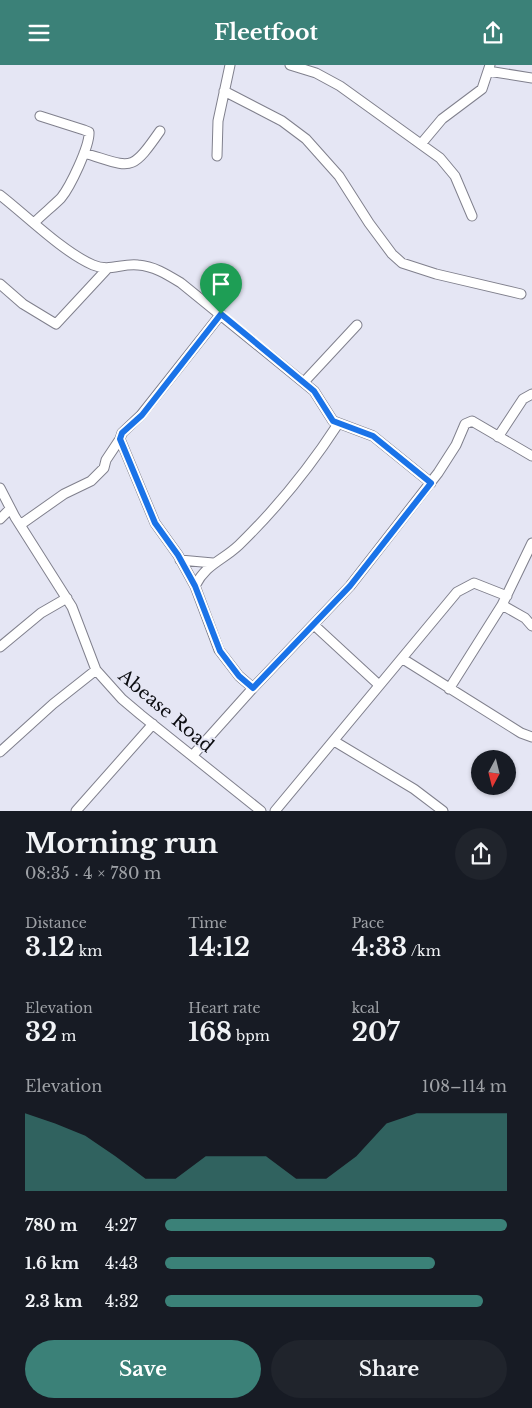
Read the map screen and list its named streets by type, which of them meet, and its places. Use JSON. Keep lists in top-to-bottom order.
{
  "streets": {
    "street": ["Abease Road"]
  },
  "north": "bottom",
  "page": {
    "header": "Fleetfoot",
    "heading": ["Morning run", "08:35 · 4 × 780 m"],
    "stats": [
      ["Distance", "3.12 km"],
      ["Time", "14:12"],
      ["Pace", "4:33 /km"],
      ["Elevation", "32 m"],
      ["Heart rate", "168 bpm"],
      ["kcal", "207"]
    ],
    "chart": ["Elevation", "108–114 m"],
    "list": [
      {
        "name": "780 m",
        "note": "4:27"
      },
      {
        "name": "1.6 km",
        "note": "4:43"
      },
      {
        "name": "2.3 km",
        "note": "4:32"
      }
    ],
    "buttons": ["Save", "Share"]
  }
}
